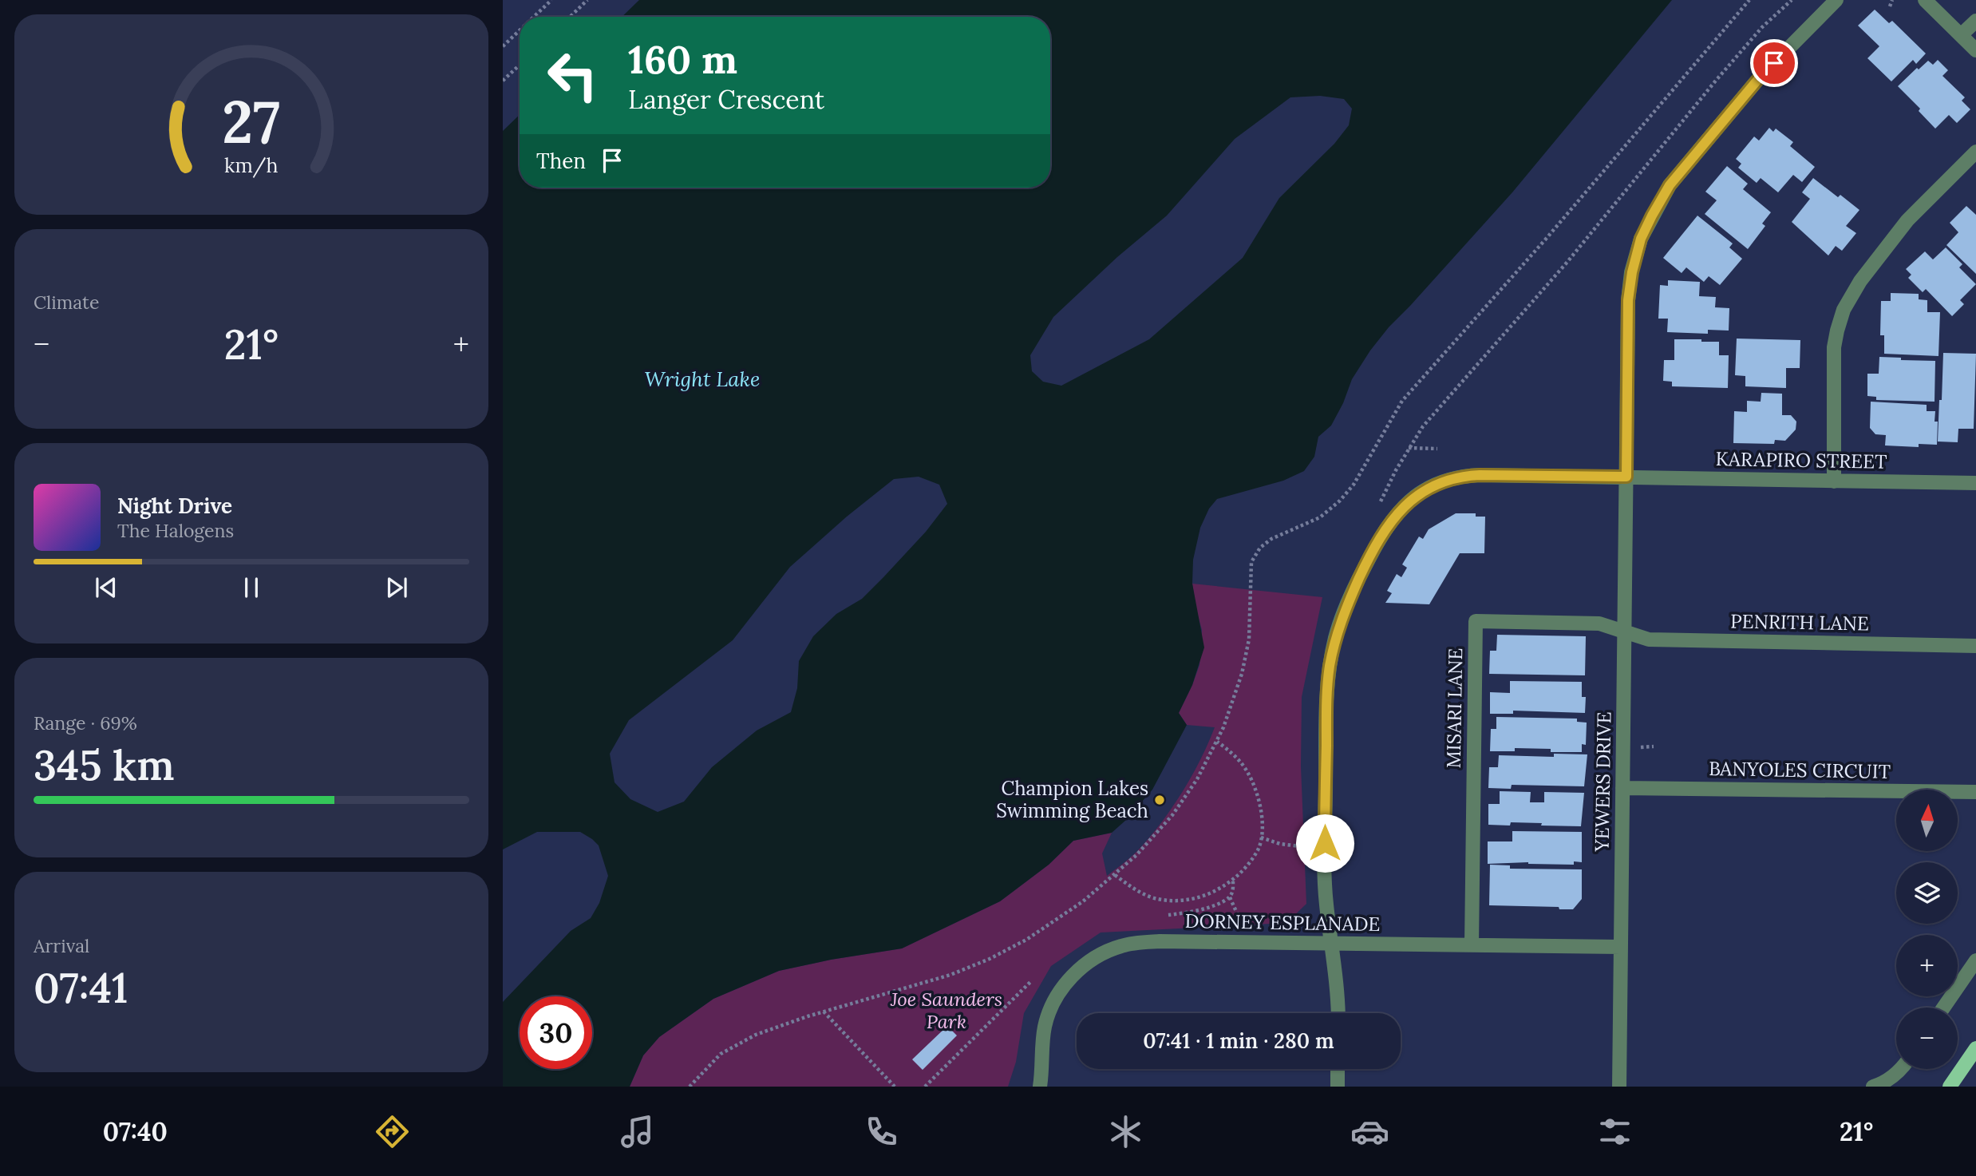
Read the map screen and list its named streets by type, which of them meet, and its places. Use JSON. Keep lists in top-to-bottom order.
{
  "streets": {
    "street": [
      "KARAPIRO STREET",
      "PENRITH LANE",
      "MISARI LANE",
      "BANYOLES CIRCUIT",
      "YEWERS DRIVE",
      "DORNEY ESPLANADE"
    ]
  },
  "crossings": [
    ["KARAPIRO STREET", "YEWERS DRIVE"],
    ["KARAPIRO STREET", "DORNEY ESPLANADE"],
    ["PENRITH LANE", "MISARI LANE"],
    ["PENRITH LANE", "YEWERS DRIVE"],
    ["MISARI LANE", "YEWERS DRIVE"],
    ["MISARI LANE", "DORNEY ESPLANADE"],
    ["BANYOLES CIRCUIT", "YEWERS DRIVE"],
    ["YEWERS DRIVE", "DORNEY ESPLANADE"]
  ],
  "water": ["Wright Lake"],
  "parks": ["Joe Saunders Park"],
  "places": ["Champion Lakes Swimming Beach"],
  "north": "top",
  "page": {
    "turn": ["160 m", "Langer Crescent"],
    "then": "Then",
    "tile": [
      "Climate",
      ["Range · 69%", "345 km"],
      ["Arrival", "07:41"]
    ],
    "heat": ["−", "21°", "+"],
    "song": ["Night Drive", "The Halogens"],
    "map_buttons": ["+", "−"],
    "limit": "30",
    "trip": "07:41 · 1 min · 280 m",
    "tabs": ["07:40", "21°"],
    "gauge": ["27", "km/h"]
  }
}
